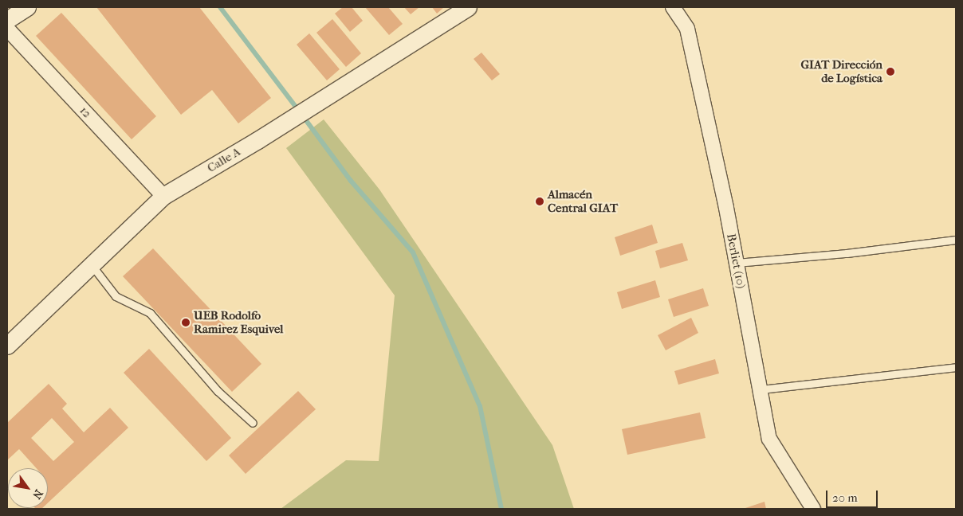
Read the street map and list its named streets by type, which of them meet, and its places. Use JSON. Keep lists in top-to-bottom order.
{
  "streets": {
    "street": ["12", "Calle A", "Berliet (10)"]
  },
  "crossings": [
    ["12", "Calle A"]
  ],
  "places": ["GIAT Dirección de Logística", "Almacén Central GIAT", "UEB Rodolfo Ramirez Esquivel"],
  "scale_bar": "20 m",
  "north": "bottom right"
}
